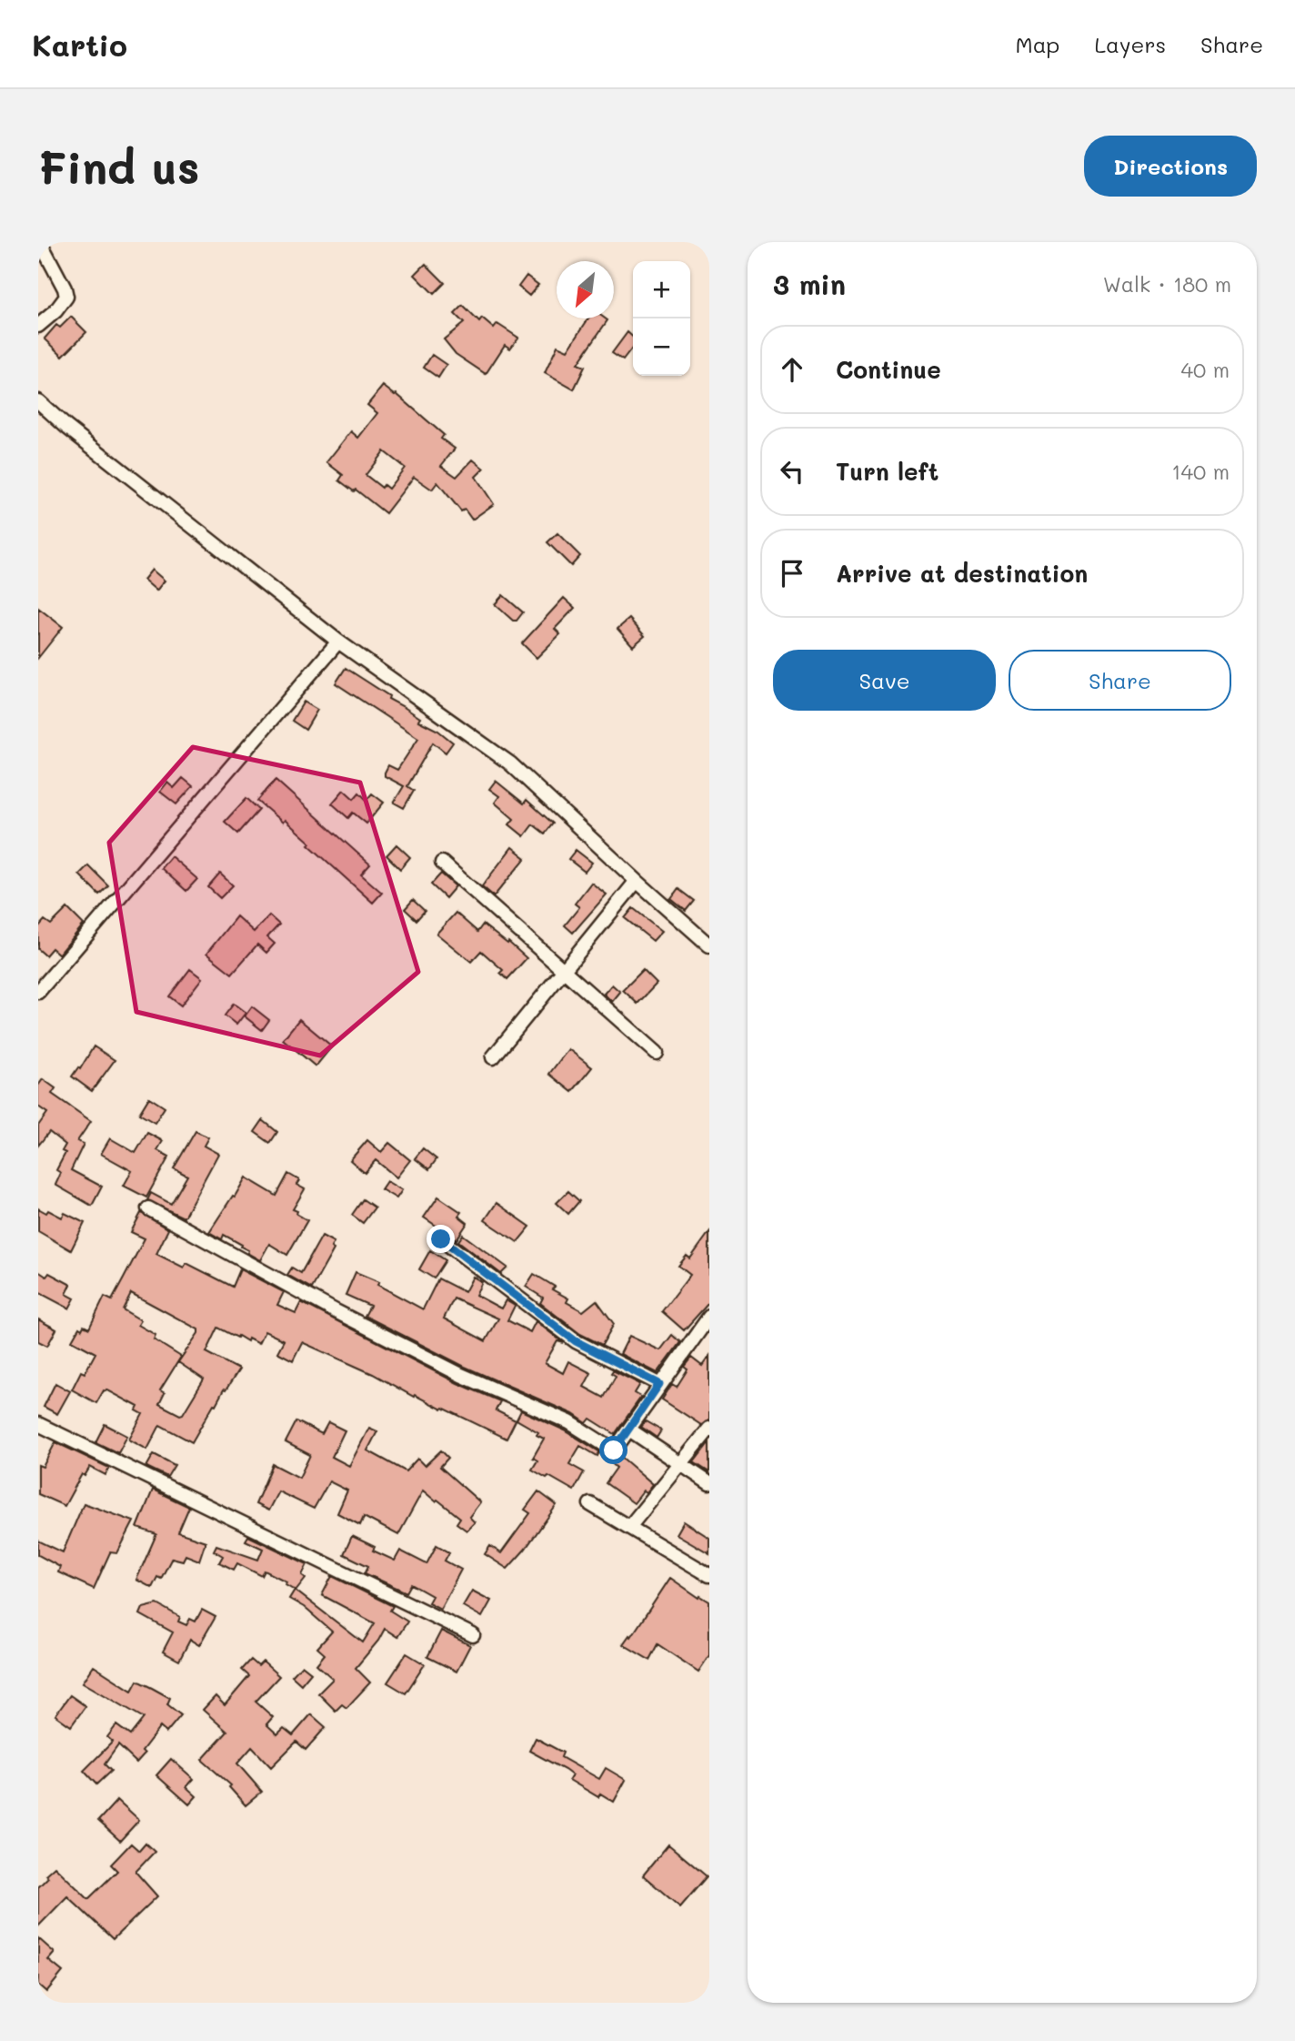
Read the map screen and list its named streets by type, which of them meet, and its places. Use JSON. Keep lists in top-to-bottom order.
{
  "north": "bottom left",
  "page": {
    "header": "Kartio",
    "nav": ["Map", "Layers", "Share"],
    "buttons": [
      "Directions",
      ["Save", "Share"]
    ],
    "title": "Find us",
    "heading": ["3 min", "Walk · 180 m"],
    "map_buttons": ["+", "−"],
    "list": [
      ["Continue", "40 m"],
      ["Turn left", "140 m"],
      "Arrive at destination"
    ]
  }
}
